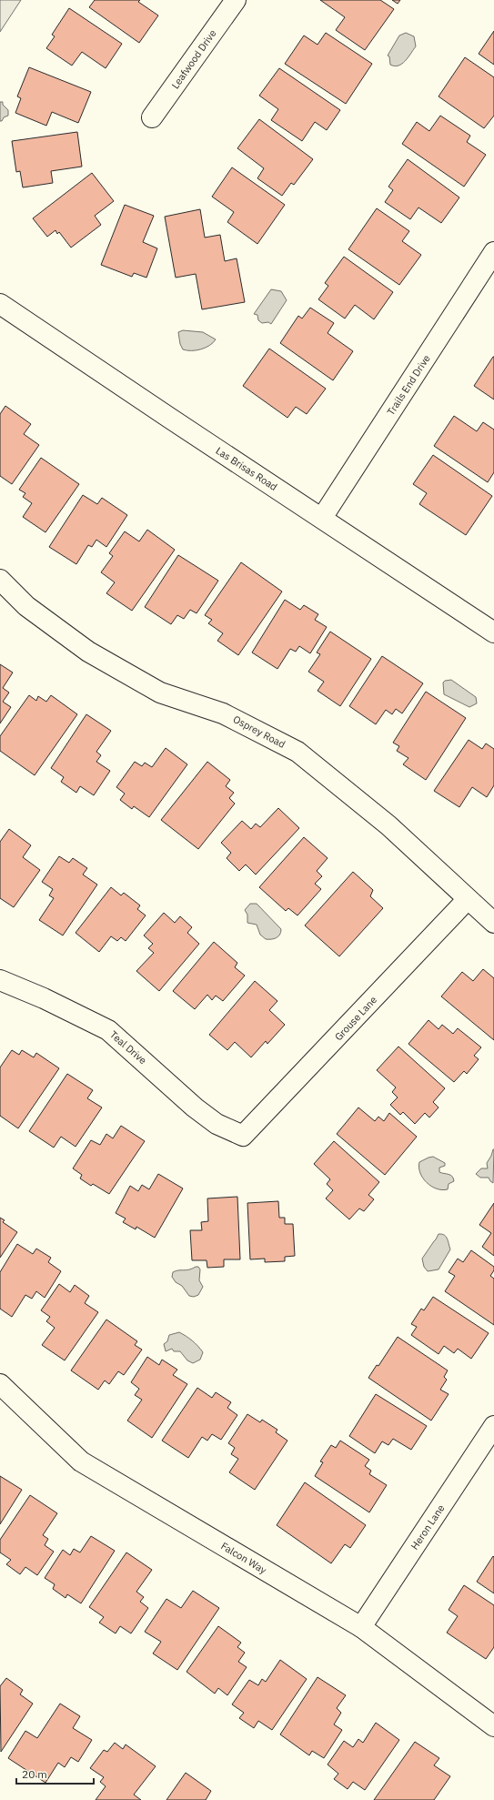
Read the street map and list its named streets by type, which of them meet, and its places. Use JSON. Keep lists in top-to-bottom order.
{
  "streets": {
    "street": [
      "Leafwood Drive",
      "Trails End Drive",
      "Las Brisas Road",
      "Osprey Road",
      "Grouse Lane",
      "Teal Drive",
      "Heron Lane",
      "Falcon Way"
    ]
  },
  "crossings": [
    ["Trails End Drive", "Las Brisas Road"],
    ["Osprey Road", "Grouse Lane"],
    ["Grouse Lane", "Teal Drive"],
    ["Heron Lane", "Falcon Way"]
  ],
  "scale_bar": "20 m"
}
